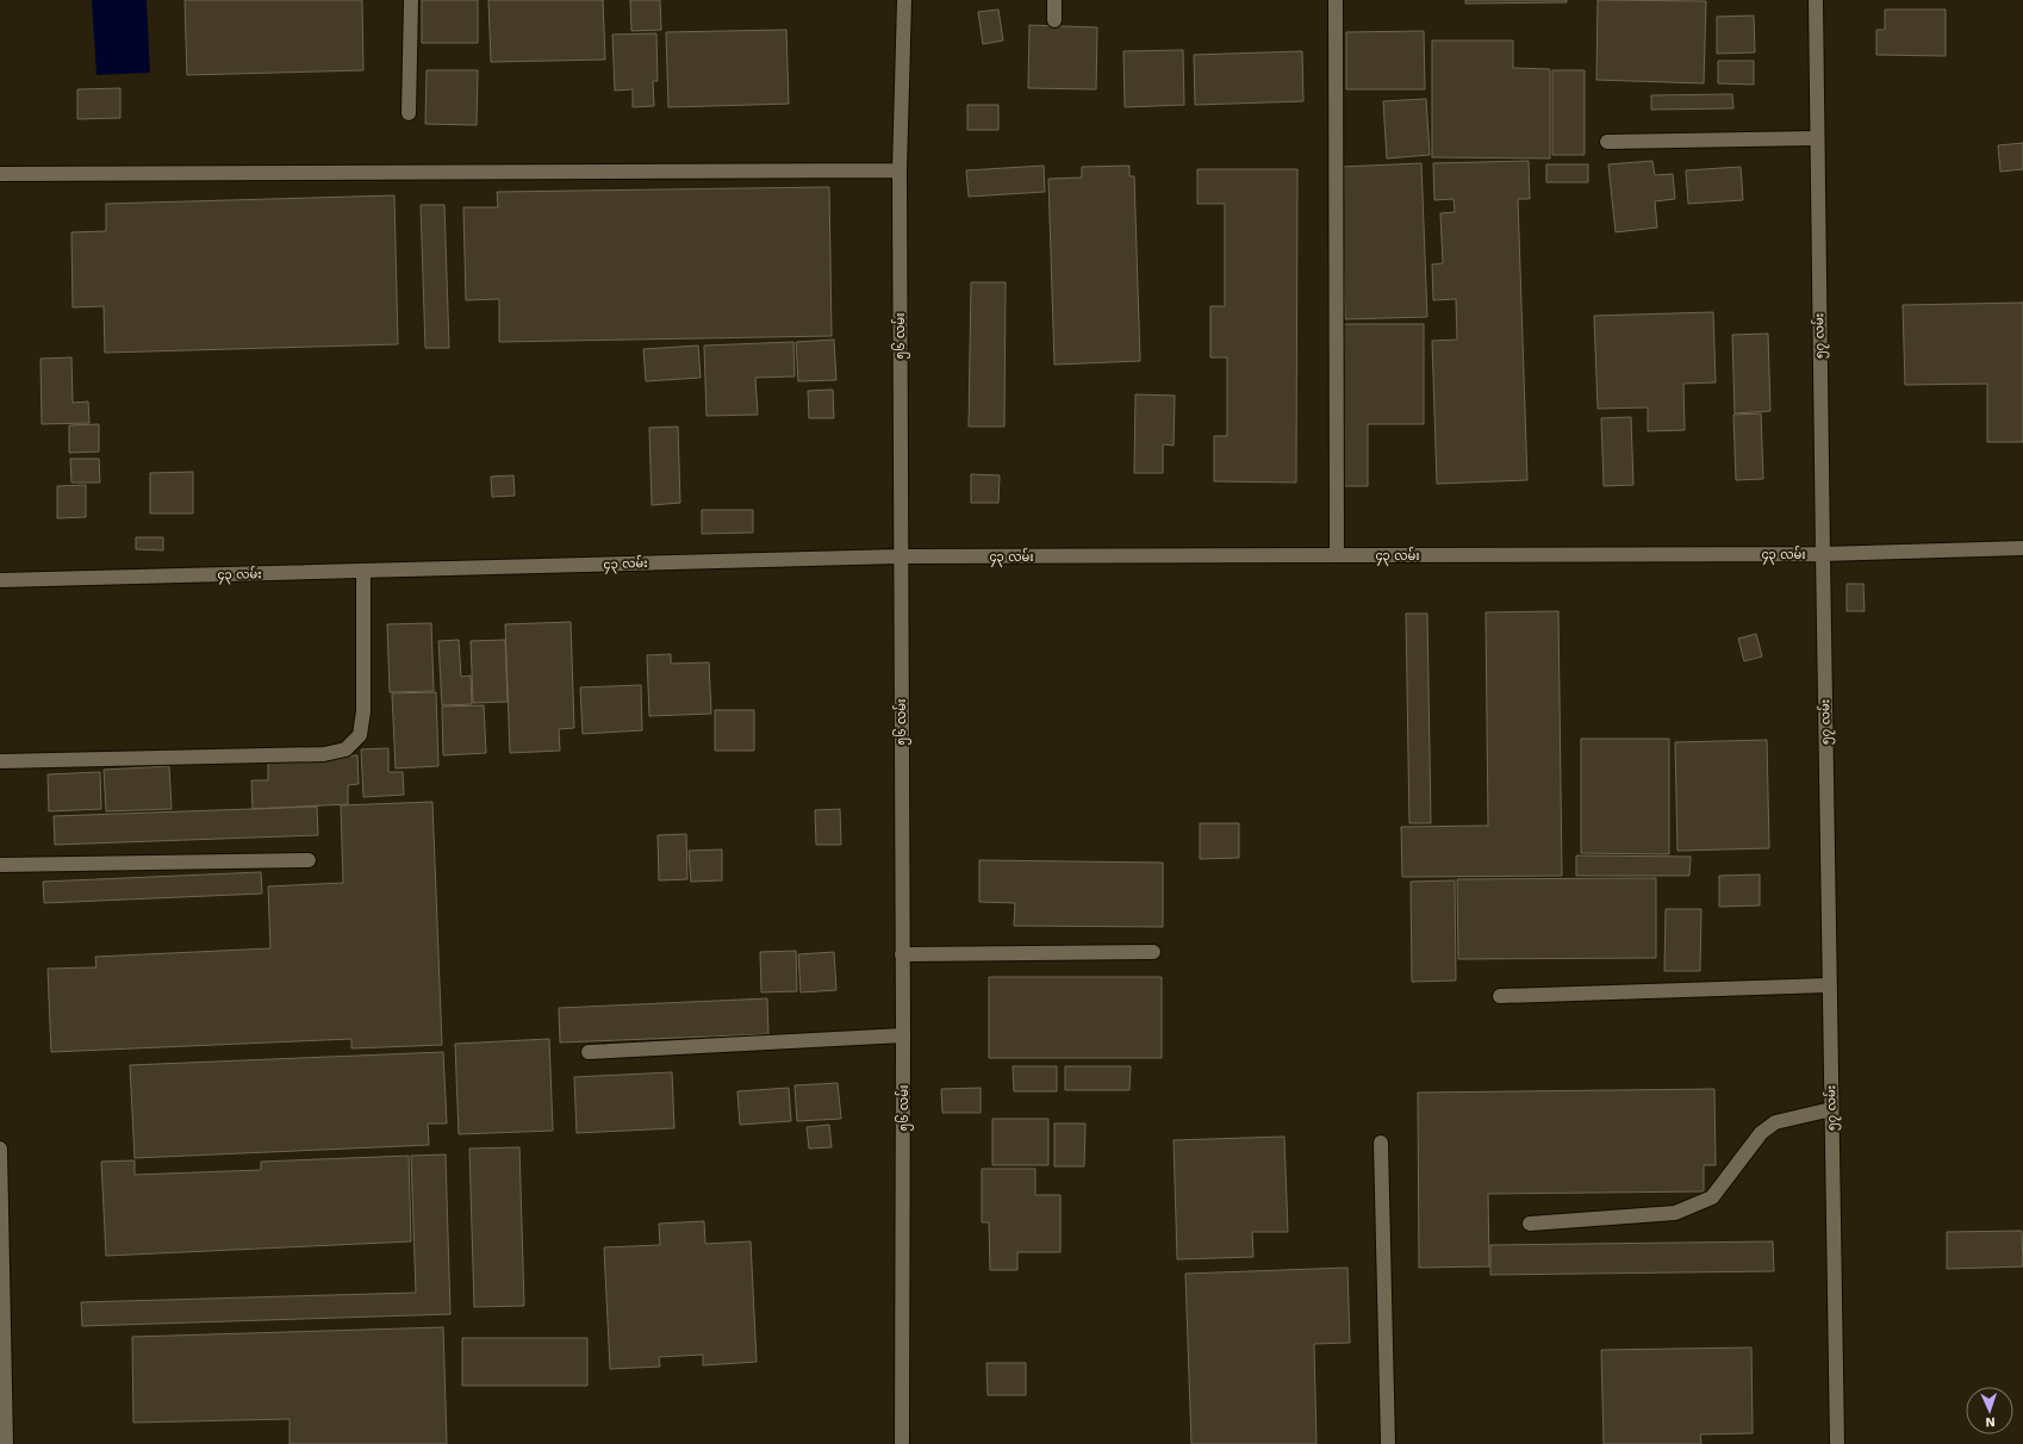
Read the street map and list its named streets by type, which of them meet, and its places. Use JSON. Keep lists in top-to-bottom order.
{
  "streets": {
    "street": ["၅၆ လမ်း", "၅၇ လမ်း", "၄၃ လမ်း"]
  },
  "crossings": [
    ["၅၆ လမ်း", "၄၃ လမ်း"],
    ["၅၇ လမ်း", "၄၃ လမ်း"]
  ],
  "north": "bottom"
}
